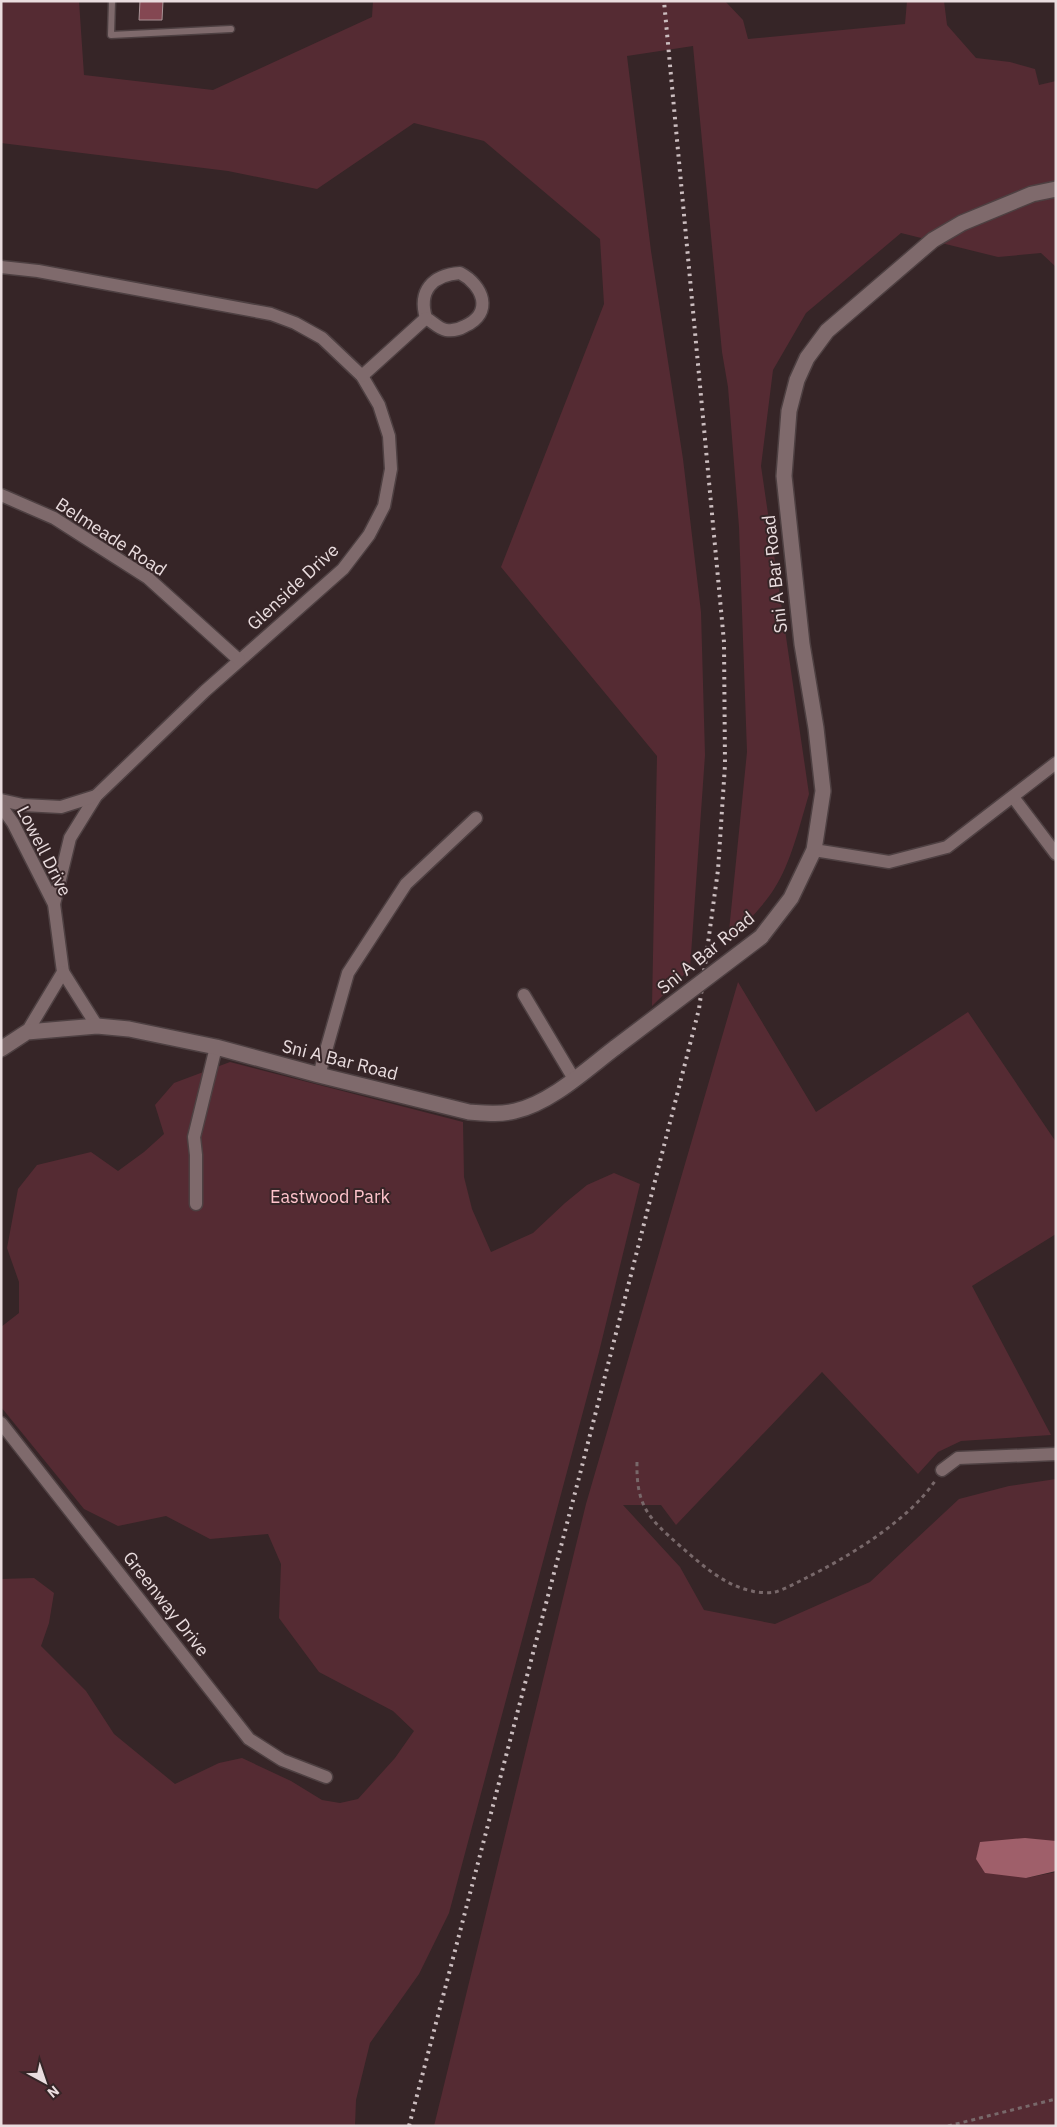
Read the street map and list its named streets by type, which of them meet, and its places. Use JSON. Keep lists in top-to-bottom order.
{
  "streets": {
    "street": [
      "Belmeade Road",
      "Sni A Bar Road",
      "Glenside Drive",
      "Lowell Drive",
      "Greenway Drive"
    ]
  },
  "crossings": [
    ["Belmeade Road", "Glenside Drive"],
    ["Sni A Bar Road", "Lowell Drive"],
    ["Glenside Drive", "Lowell Drive"]
  ],
  "parks": ["Eastwood Park"],
  "north": "bottom right"
}
